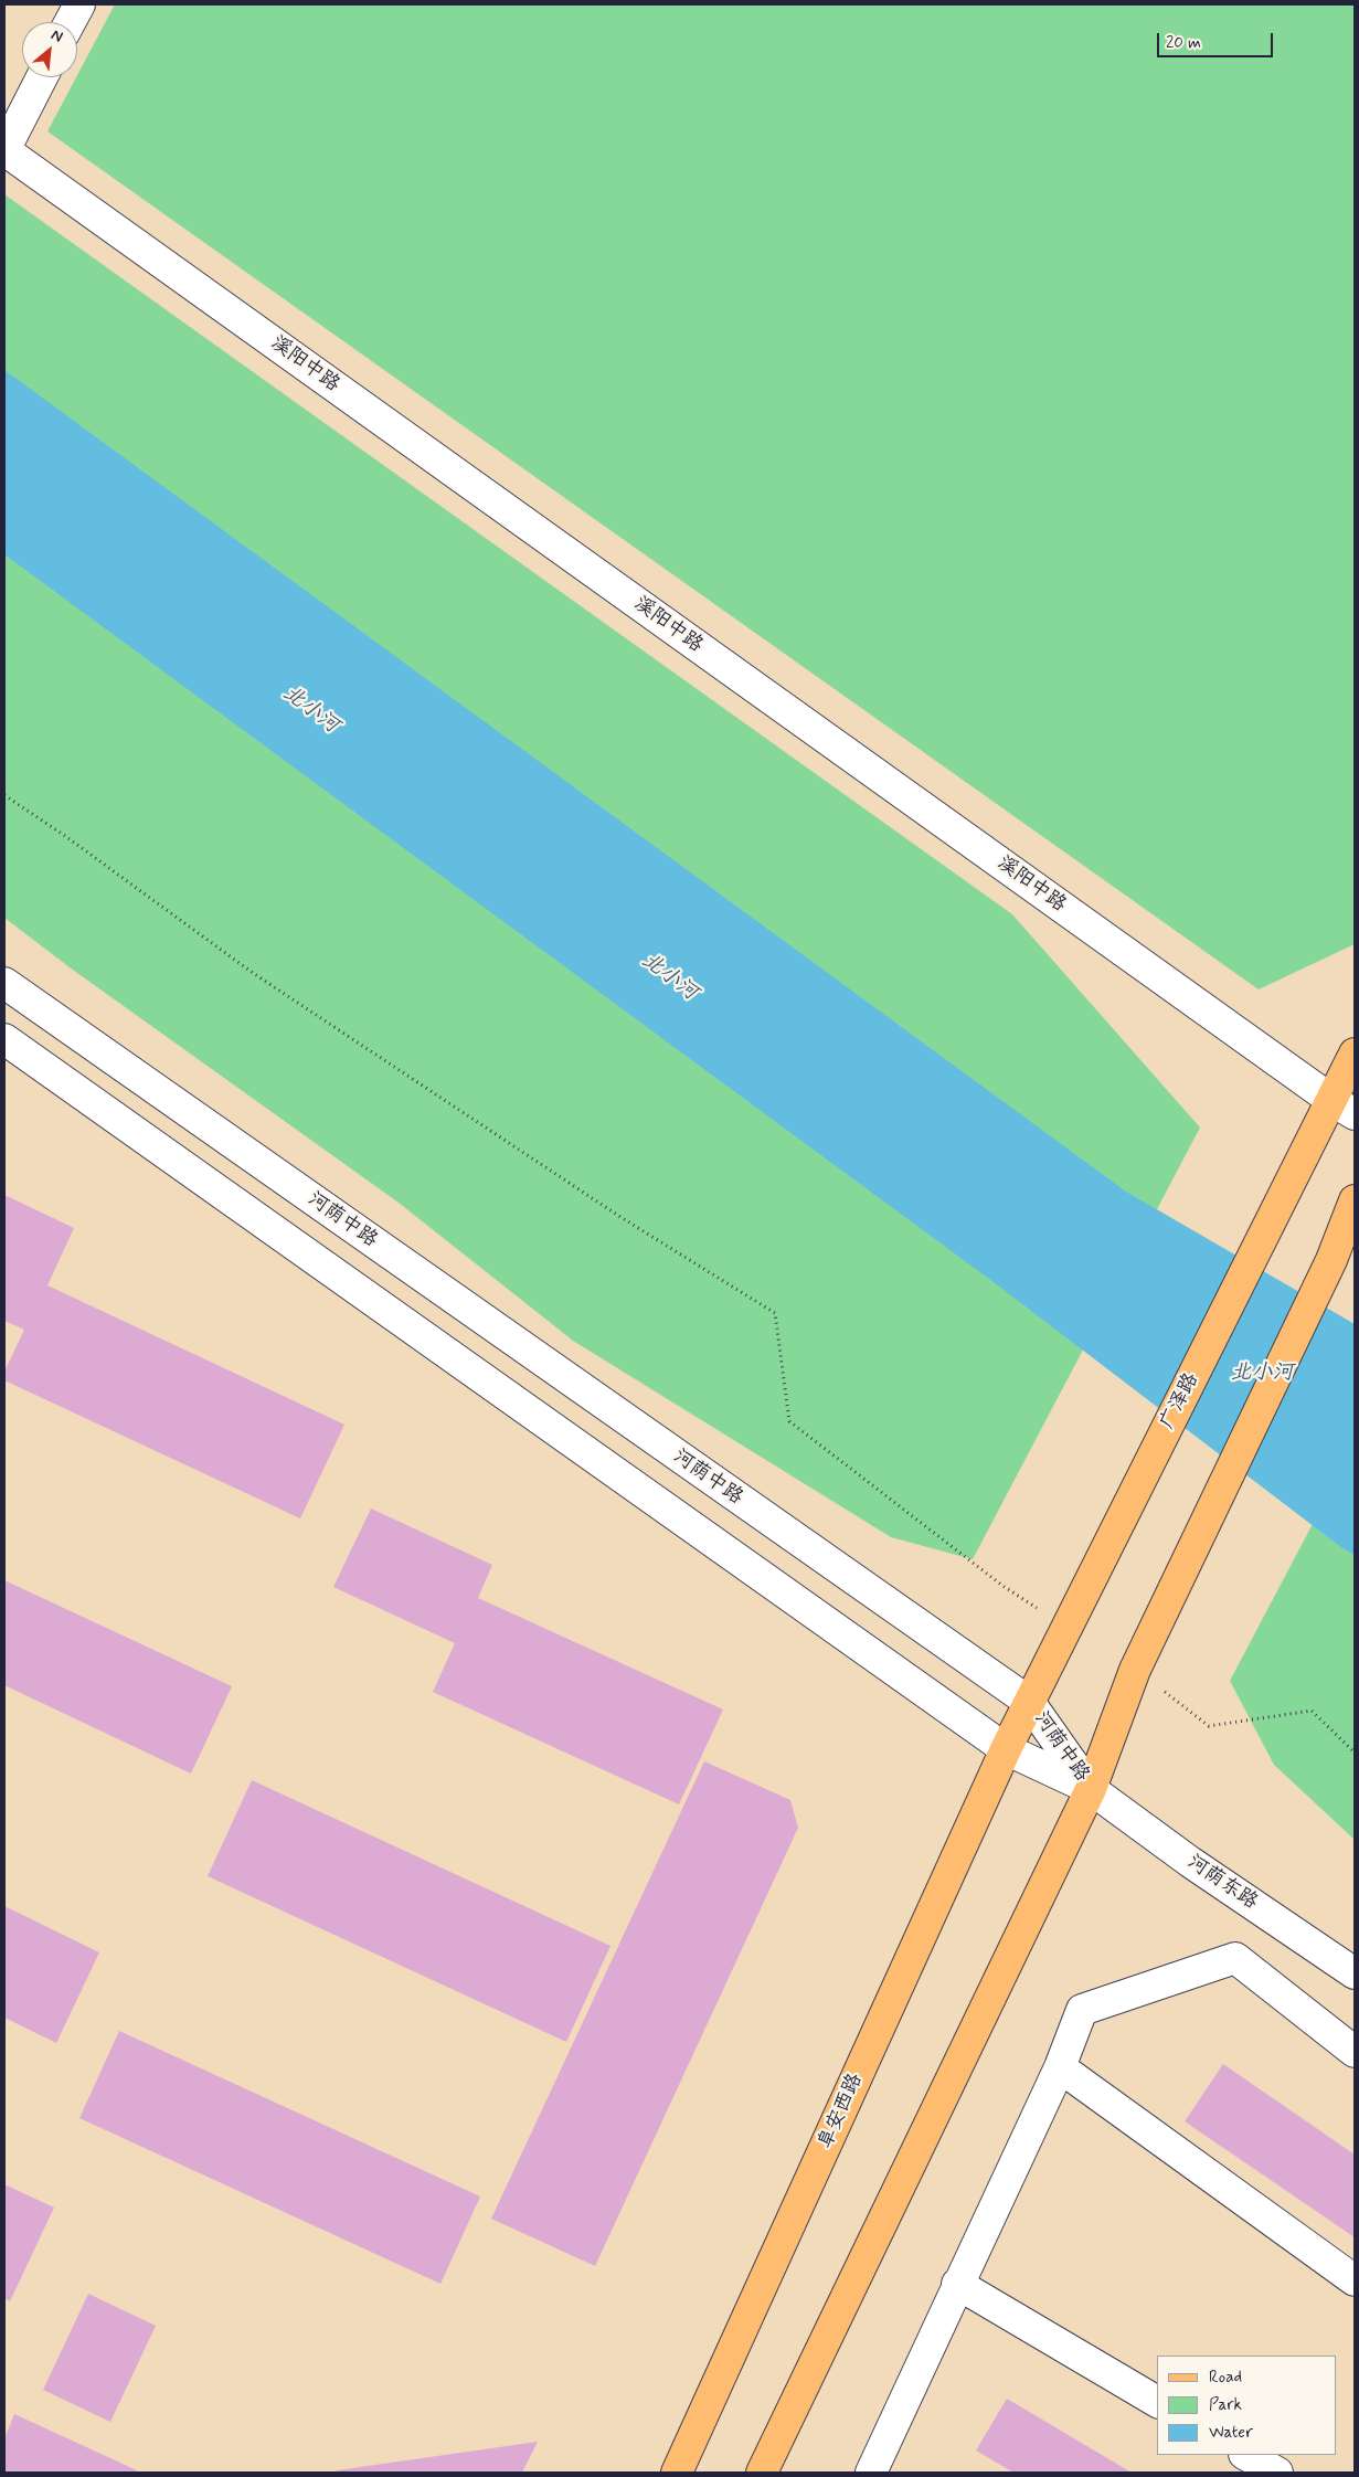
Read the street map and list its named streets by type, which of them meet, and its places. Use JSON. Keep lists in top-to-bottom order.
{
  "streets": {
    "main road": ["广泽路", "阜安西路"],
    "street": ["溪阳中路", "河荫中路", "河荫东路"]
  },
  "crossings": [
    ["溪阳中路", "广泽路"],
    ["河荫中路", "广泽路"],
    ["河荫中路", "河荫东路"],
    ["河荫中路", "阜安西路"],
    ["广泽路", "阜安西路"]
  ],
  "water": ["北小河"],
  "legend": ["Road", "Park", "Water"],
  "scale_bar": "20 m",
  "north": "top right"
}
